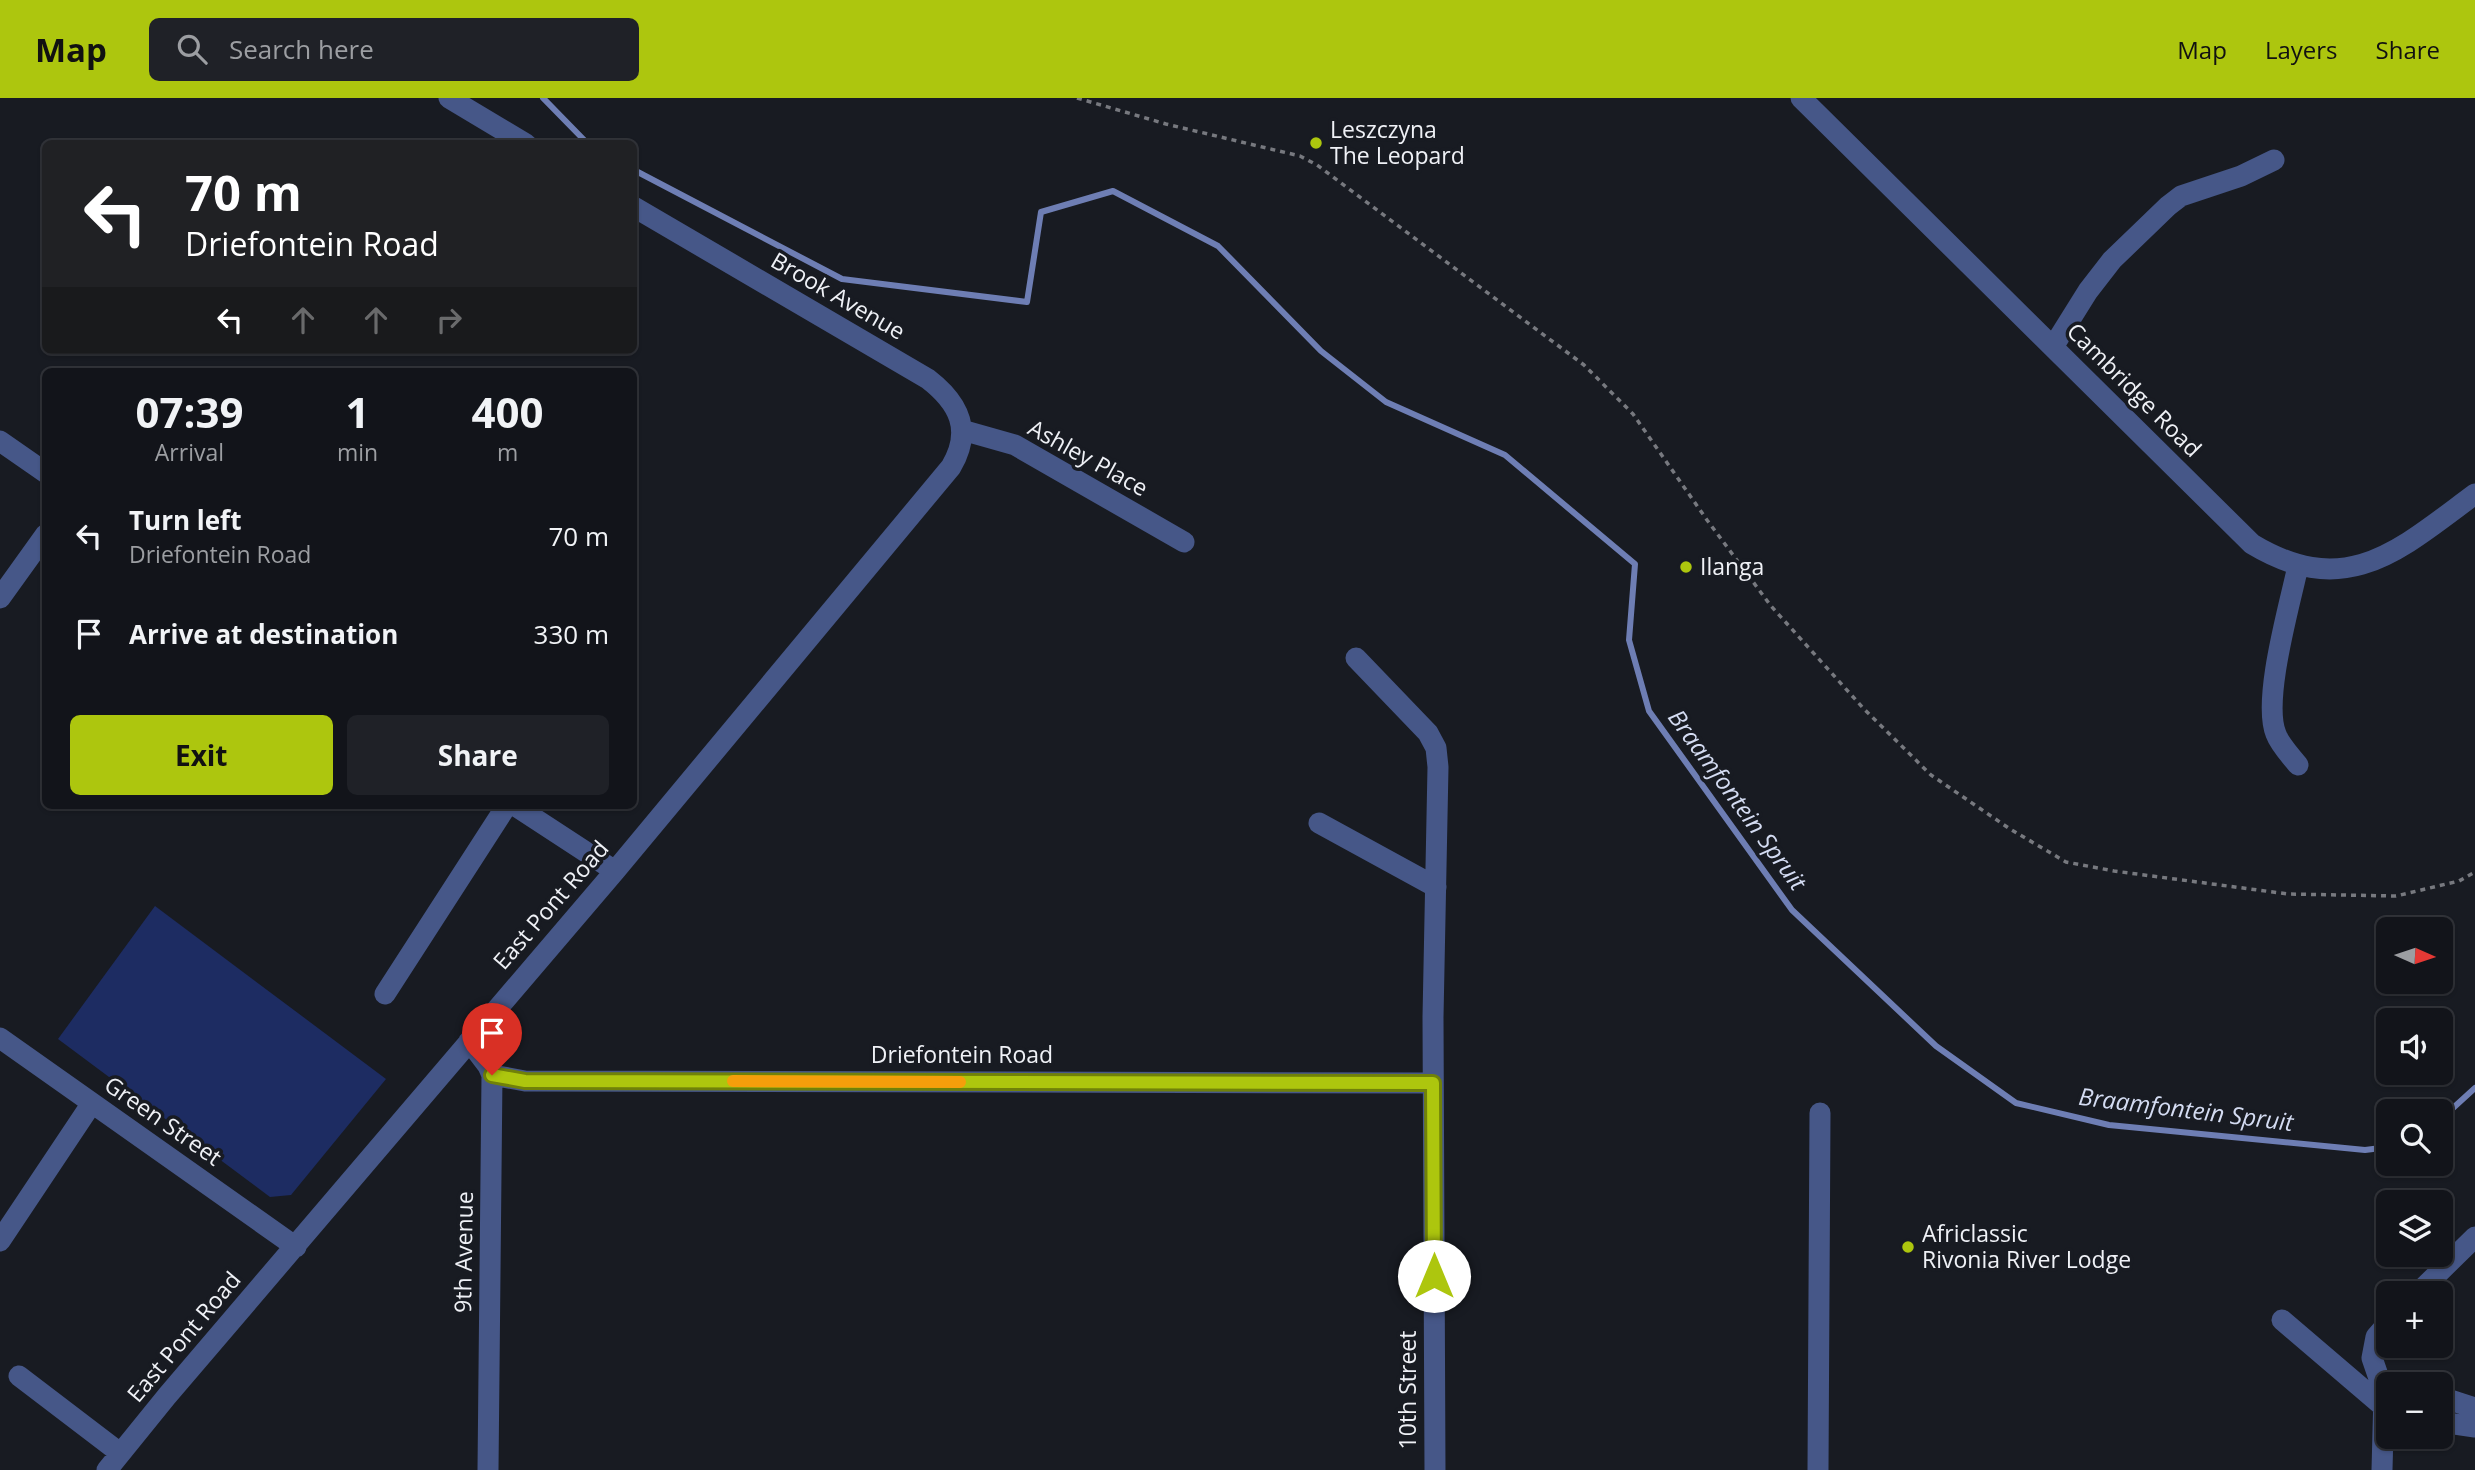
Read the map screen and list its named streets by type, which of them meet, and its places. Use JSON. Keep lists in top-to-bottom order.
{
  "streets": {
    "street": [
      "Brook Avenue",
      "Cambridge Road",
      "Ashley Place",
      "East Pont Road",
      "Driefontein Road",
      "Green Street",
      "9th Avenue",
      "10th Street"
    ]
  },
  "crossings": [
    ["Brook Avenue", "Ashley Place"],
    ["Brook Avenue", "East Pont Road"],
    ["Ashley Place", "East Pont Road"],
    ["East Pont Road", "Green Street"],
    ["Driefontein Road", "9th Avenue"],
    ["Driefontein Road", "10th Street"]
  ],
  "water": ["Braamfontein Spruit"],
  "places": ["Leszczyna The Leopard", "Ilanga", "Africlassic Rivonia River Lodge"],
  "north": "right",
  "page": {
    "header": "Map",
    "search": "Search here",
    "nav": ["Map", "Layers", "Share"],
    "turn": ["70 m", "Driefontein Road"],
    "eta": [
      "07:39",
      "Arrival",
      "1",
      "min",
      "400",
      "m"
    ],
    "list": [
      {
        "name": "Turn left",
        "note": "Driefontein Road",
        "value": "70 m"
      },
      {
        "name": "Arrive at destination",
        "value": "330 m"
      }
    ],
    "buttons": ["Exit", "Share"],
    "map_buttons": ["+", "−"]
  }
}
